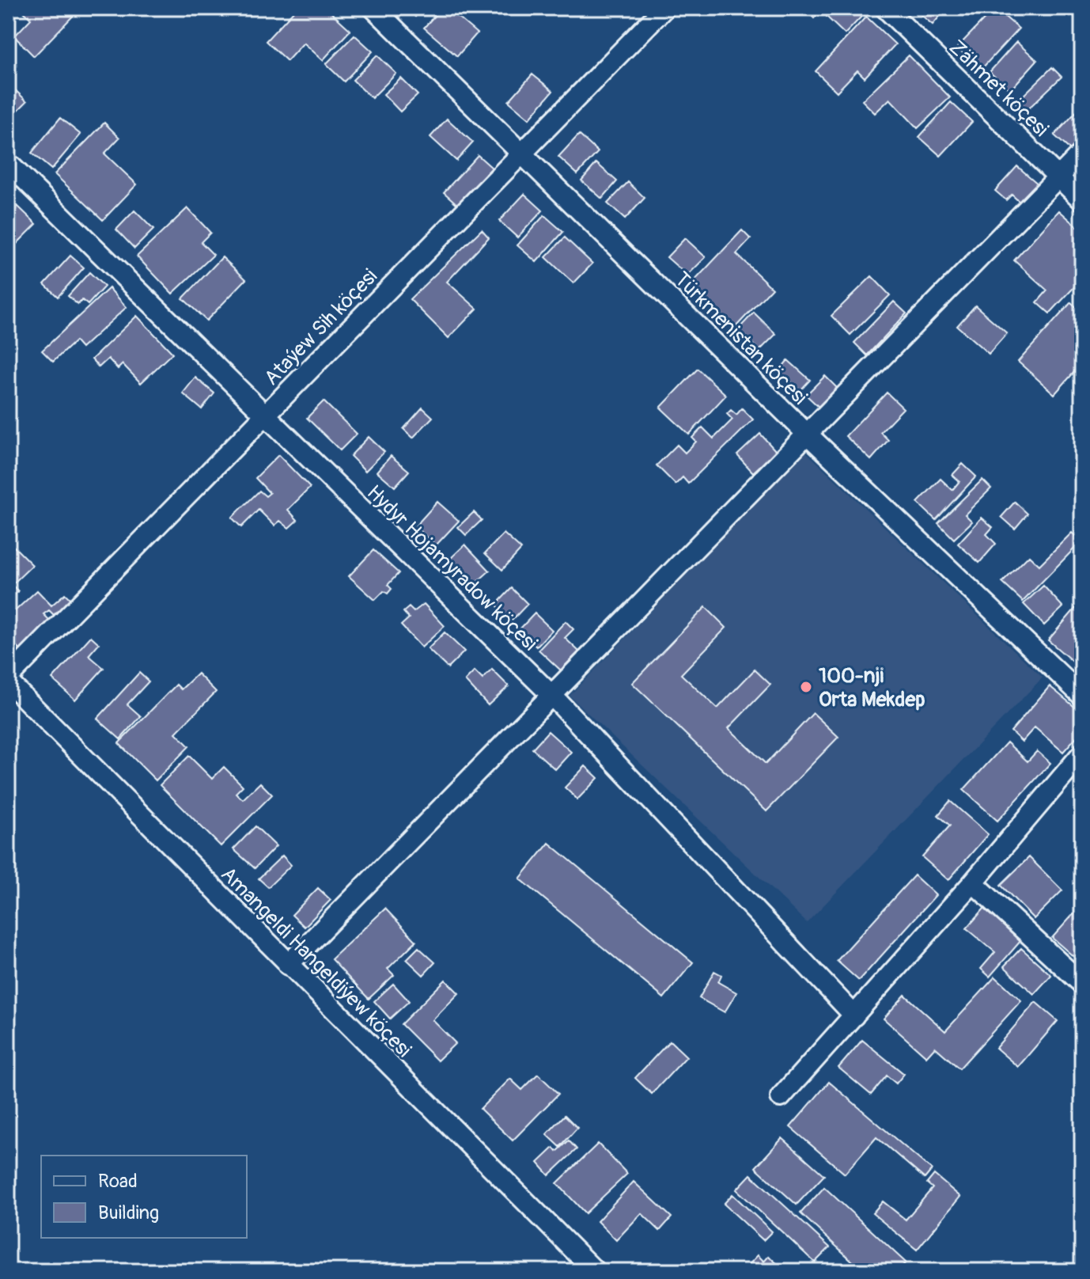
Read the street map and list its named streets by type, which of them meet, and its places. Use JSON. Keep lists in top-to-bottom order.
{
  "streets": {
    "street": [
      "Zähmet köçesi",
      "Ataýew Sih köçesi",
      "Türkmenistan köçesi",
      "Hydyr Hojamyradow köçesi",
      "Amangeldi Hangeldiýew köçesi"
    ]
  },
  "crossings": [
    ["Ataýew Sih köçesi", "Türkmenistan köçesi"],
    ["Ataýew Sih köçesi", "Hydyr Hojamyradow köçesi"],
    ["Ataýew Sih köçesi", "Amangeldi Hangeldiýew köçesi"]
  ],
  "places": ["100-nji Orta Mekdep"],
  "legend": ["Road", "Building"]
}
